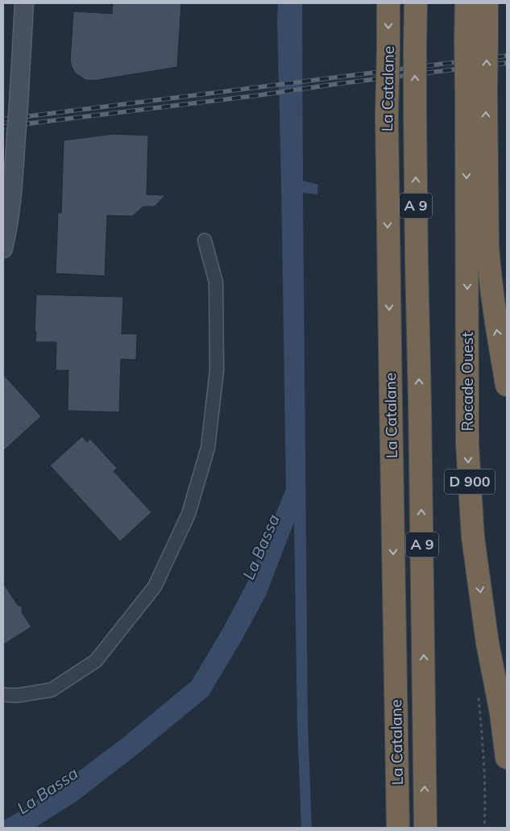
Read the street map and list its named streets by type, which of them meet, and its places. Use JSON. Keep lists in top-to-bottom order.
{
  "streets": {
    "highway": [
      "La Catalane",
      "A 9",
      "Rocade Ouest",
      "D 900"
    ]
  },
  "water": ["La Bassa"]
}
